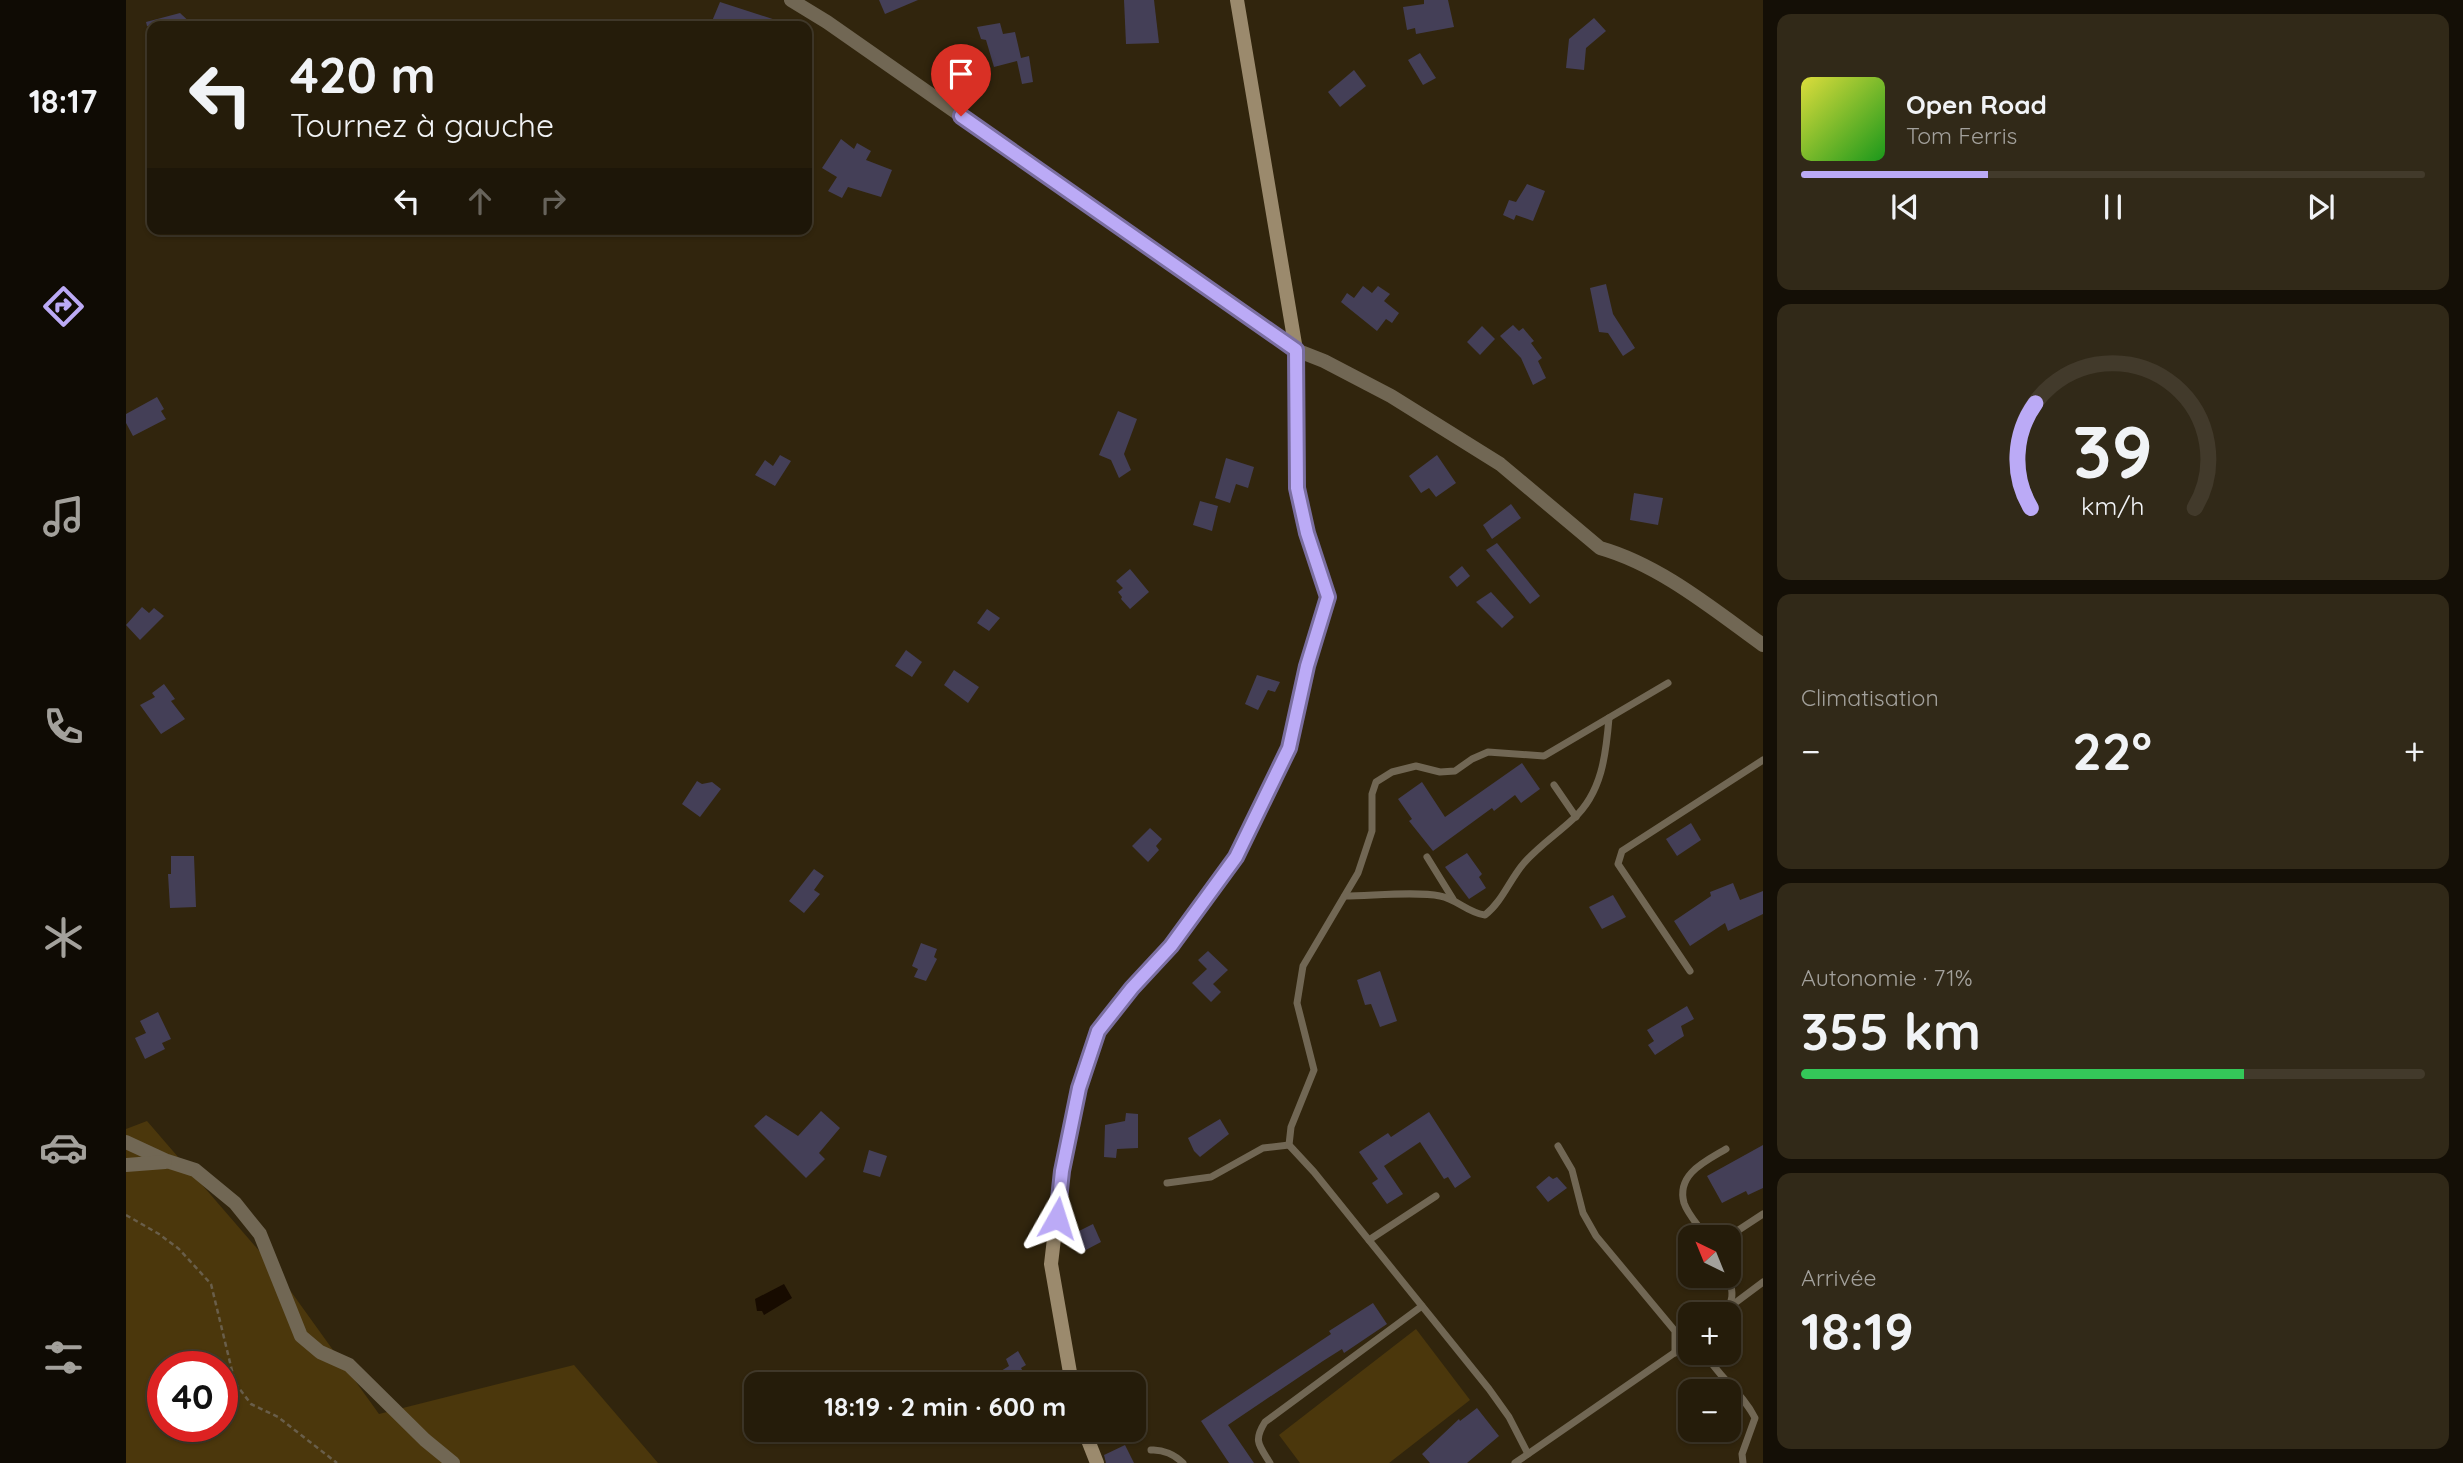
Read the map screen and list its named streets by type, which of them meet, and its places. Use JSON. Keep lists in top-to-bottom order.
{
  "north": "top left",
  "page": {
    "tabs": "18:17",
    "turn": ["420 m", "Tournez à gauche"],
    "song": ["Open Road", "Tom Ferris"],
    "tile": [
      "Climatisation",
      ["Autonomie · 71%", "355 km"],
      ["Arrivée", "18:19"]
    ],
    "heat": ["−", "22°", "+"],
    "map_buttons": ["+", "−"],
    "limit": "40",
    "trip": "18:19 · 2 min · 600 m",
    "gauge": ["39", "km/h"]
  }
}
